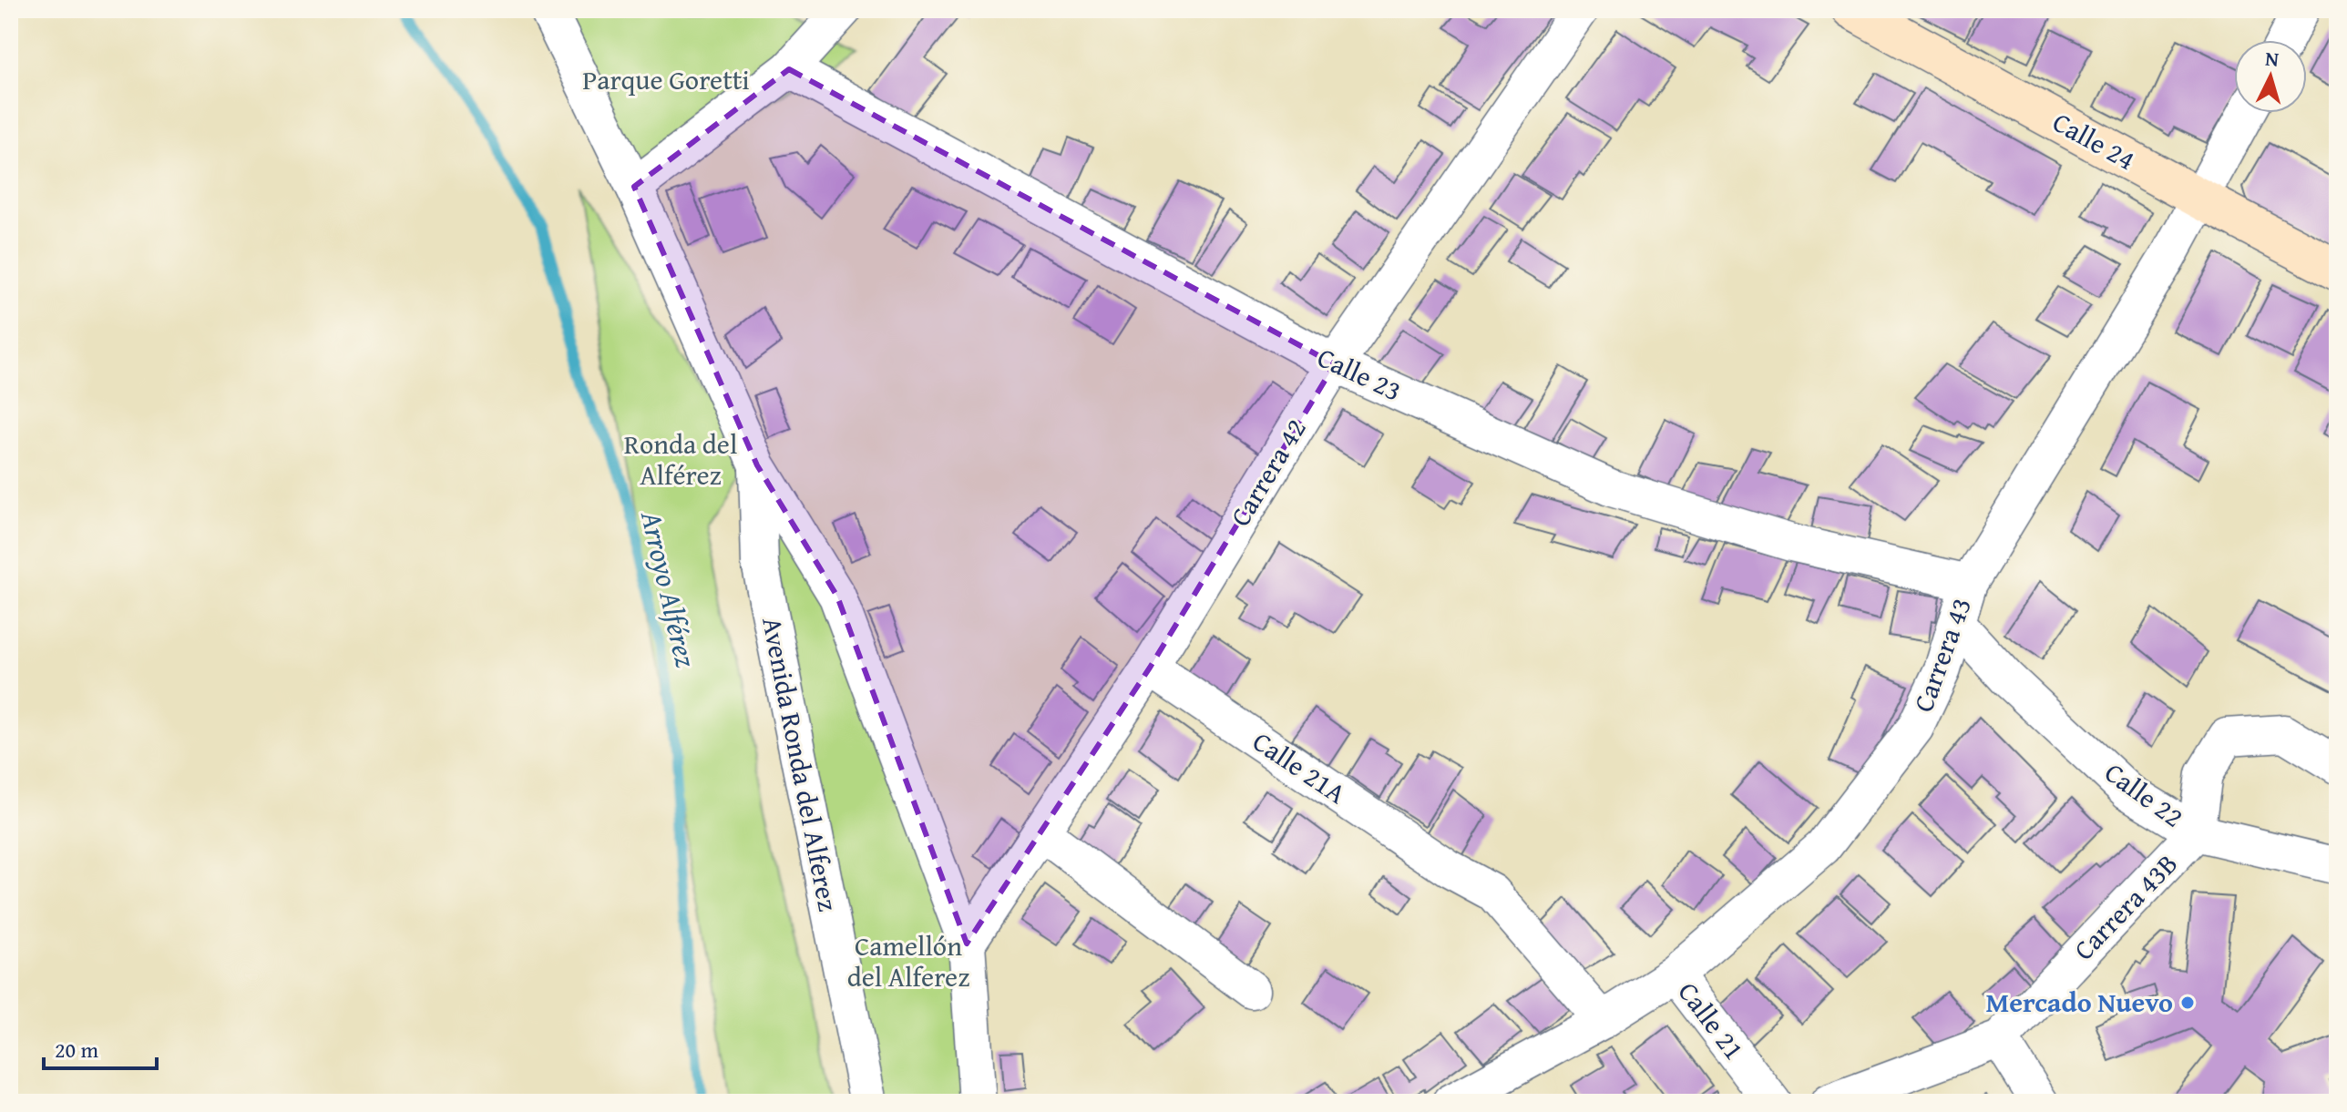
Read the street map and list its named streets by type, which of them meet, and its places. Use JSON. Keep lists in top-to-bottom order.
{
  "streets": {
    "main road": ["Calle 24"],
    "street": [
      "Calle 23",
      "Carrera 42",
      "Carrera 43",
      "Avenida Ronda del Alferez",
      "Calle 21A",
      "Calle 22",
      "Carrera 43B",
      "Calle 21"
    ]
  },
  "crossings": [
    ["Calle 24", "Carrera 43"],
    ["Calle 23", "Carrera 42"],
    ["Calle 23", "Carrera 43"],
    ["Carrera 42", "Calle 21A"],
    ["Carrera 43", "Calle 21A"],
    ["Carrera 43", "Calle 22"],
    ["Carrera 43", "Calle 21"],
    ["Calle 22", "Carrera 43B"]
  ],
  "water": ["Arroyo Alférez"],
  "parks": ["Parque Goretti", "Ronda del Alférez", "Camellón del Alferez"],
  "places": ["Mercado Nuevo"],
  "scale_bar": "20 m",
  "north": "top"
}
